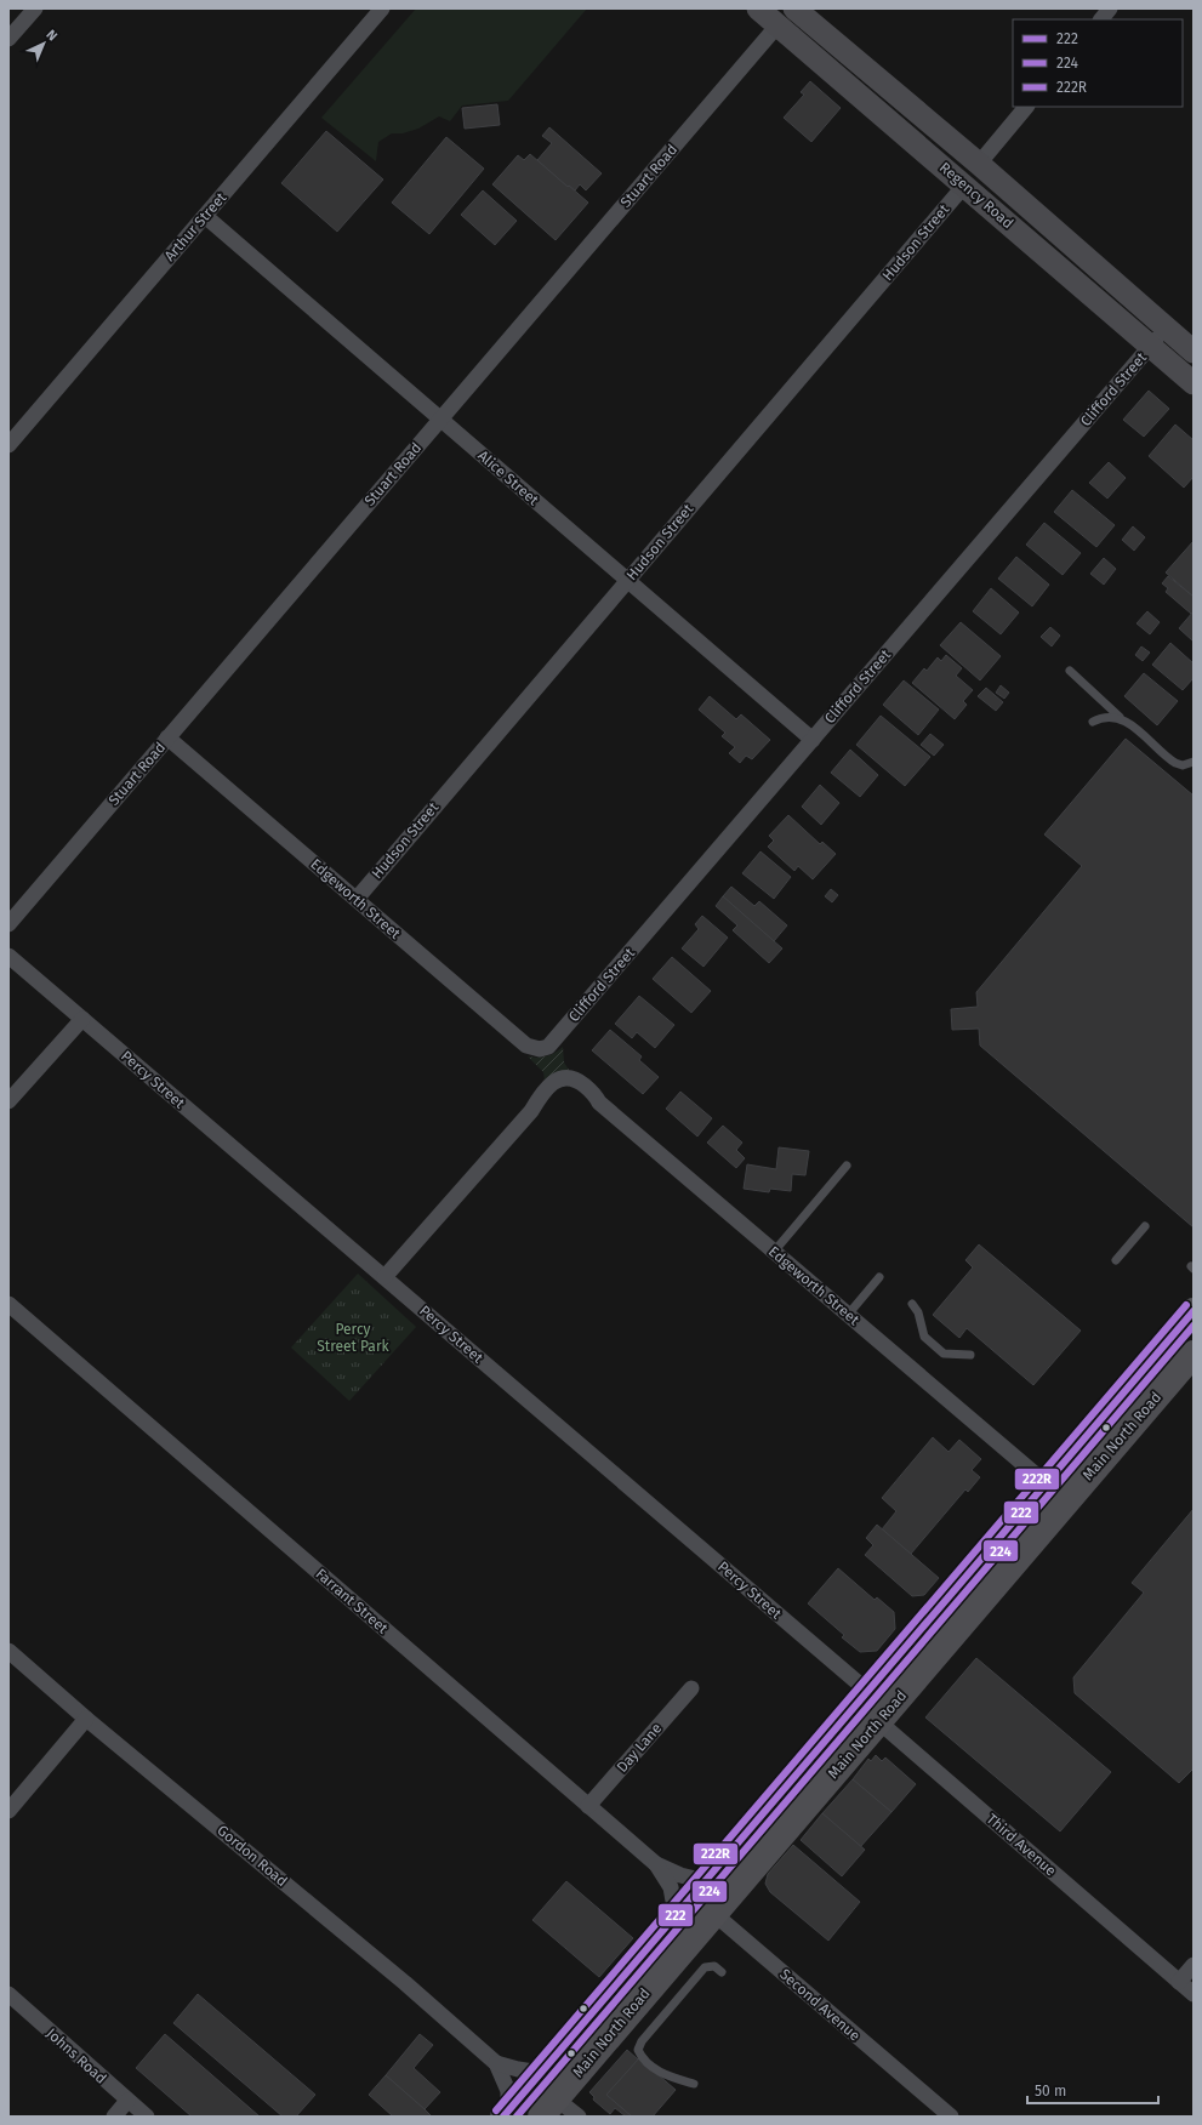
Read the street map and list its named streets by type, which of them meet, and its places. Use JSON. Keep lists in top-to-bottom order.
{
  "streets": {
    "highway": ["Main North Road"],
    "main road": ["Regency Road"],
    "street": [
      "Stuart Road",
      "Arthur Street",
      "Hudson Street",
      "Clifford Street",
      "Alice Street",
      "Edgeworth Street",
      "Percy Street",
      "Farrant Street",
      "Day Lane",
      "Third Avenue",
      "Gordon Road",
      "Second Avenue",
      "Johns Road"
    ]
  },
  "crossings": [
    ["Stuart Road", "Regency Road"],
    ["Stuart Road", "Alice Street"],
    ["Stuart Road", "Edgeworth Street"],
    ["Regency Road", "Hudson Street"],
    ["Regency Road", "Clifford Street"],
    ["Arthur Street", "Alice Street"],
    ["Hudson Street", "Alice Street"],
    ["Hudson Street", "Edgeworth Street"],
    ["Clifford Street", "Alice Street"],
    ["Clifford Street", "Edgeworth Street"],
    ["Edgeworth Street", "Percy Street"],
    ["Edgeworth Street", "Main North Road"],
    ["Percy Street", "Main North Road"],
    ["Main North Road", "Farrant Street"],
    ["Main North Road", "Third Avenue"],
    ["Main North Road", "Gordon Road"],
    ["Main North Road", "Second Avenue"],
    ["Farrant Street", "Day Lane"]
  ],
  "parks": ["Percy Street Park"],
  "lines": ["transit line 222R", "transit line 222", "transit line 224"],
  "legend": ["222", "224", "222R"],
  "scale_bar": "50 m",
  "north": "top right"
}
